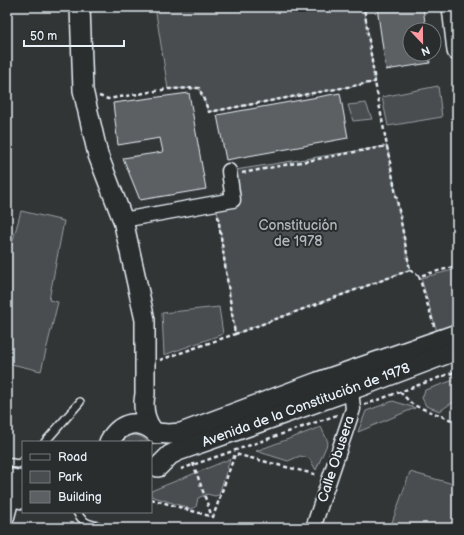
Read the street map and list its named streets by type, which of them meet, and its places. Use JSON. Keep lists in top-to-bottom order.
{
  "streets": {
    "street": ["Avenida de la Constitución de 1978", "Calle Obusera"]
  },
  "crossings": [
    ["Avenida de la Constitución de 1978", "Calle Obusera"]
  ],
  "parks": ["Constitución de 1978"],
  "legend": ["Road", "Park", "Building"],
  "scale_bar": "50 m",
  "north": "bottom"
}
